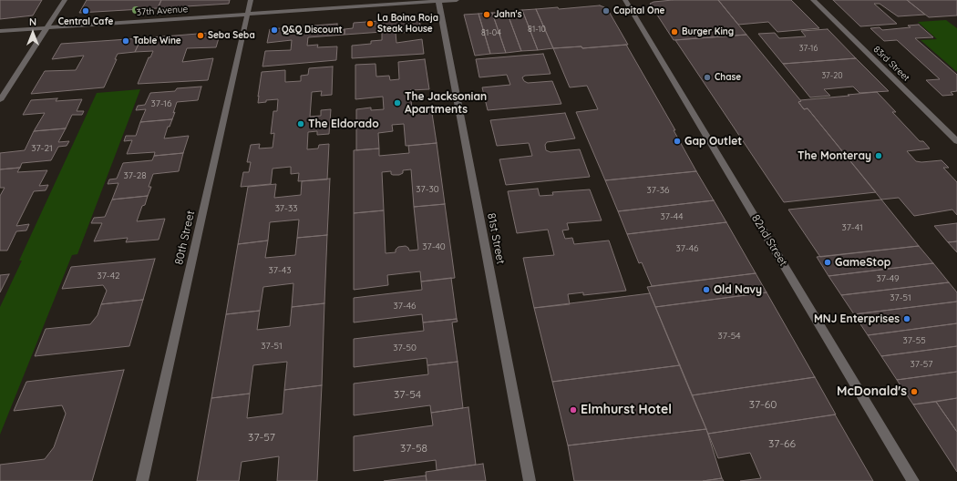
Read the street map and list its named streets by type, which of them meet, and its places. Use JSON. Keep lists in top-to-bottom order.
{
  "streets": {
    "street": [
      "37th Avenue",
      "83rd Street",
      "80th Street",
      "81st Street",
      "82nd Street"
    ]
  },
  "crossings": [
    ["37th Avenue", "80th Street"],
    ["37th Avenue", "81st Street"]
  ],
  "places": [
    "Central Cafe",
    "Capital One",
    "Jahn's",
    "La Boina Roja Steak House",
    "Q&Q Discount",
    "Burger King",
    "Seba Seba",
    "Table Wine",
    "Chase",
    "The Jacksonian Apartments",
    "The Eldorado",
    "Gap Outlet",
    "The Monteray",
    "GameStop",
    "Old Navy",
    "MNJ Enterprises",
    "McDonald's",
    "Elmhurst Hotel"
  ],
  "house_numbers": [
    "81-10",
    "81-04",
    "37-16",
    "37-20",
    "37-16",
    "37-21",
    "37-28",
    "37-30",
    "37-36",
    "37-33",
    "37-44",
    "37-41",
    "37-40",
    "37-46",
    "37-43",
    "37-42",
    "37-49",
    "37-51",
    "37-46",
    "37-54",
    "37-55",
    "37-51",
    "37-50",
    "37-57",
    "37-54",
    "37-60",
    "37-57",
    "37-66",
    "37-58"
  ],
  "north": "top"
}
